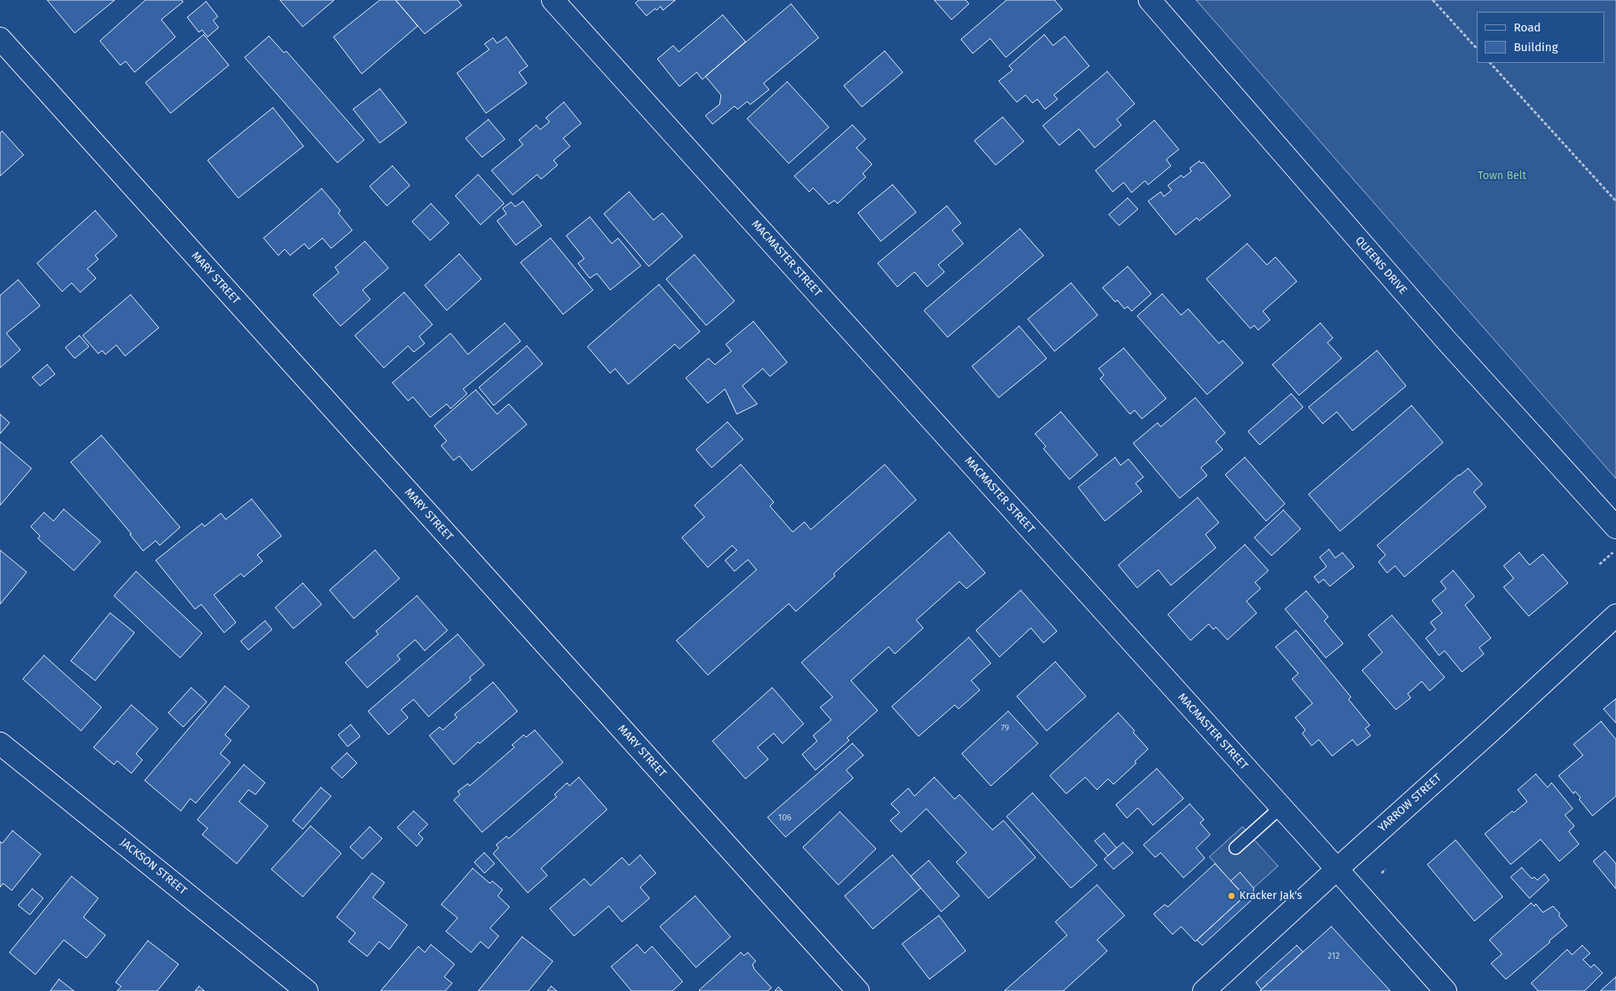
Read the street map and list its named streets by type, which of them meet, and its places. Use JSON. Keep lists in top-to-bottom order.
{
  "streets": {
    "street": [
      "MACMASTER STREET",
      "QUEENS DRIVE",
      "MARY STREET",
      "YARROW STREET",
      "JACKSON STREET"
    ]
  },
  "crossings": [
    ["MACMASTER STREET", "YARROW STREET"]
  ],
  "parks": ["Town Belt"],
  "places": ["Kracker Jak's"],
  "house_numbers": ["79", "106", "212"],
  "legend": ["Road", "Building"]
}
